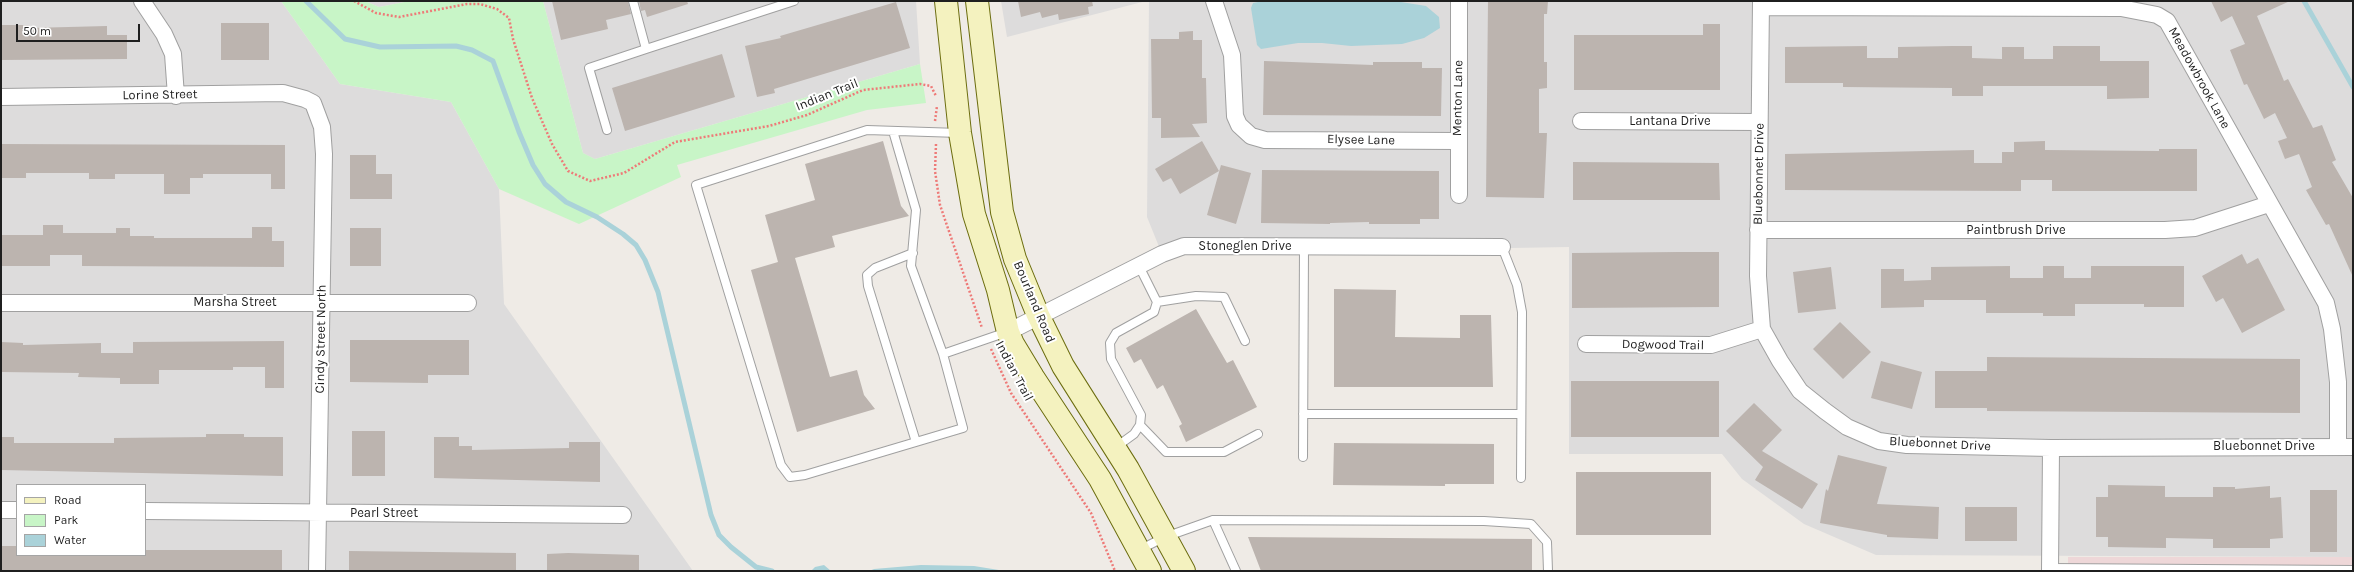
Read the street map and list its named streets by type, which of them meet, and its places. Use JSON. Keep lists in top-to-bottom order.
{
  "streets": {
    "main road": ["Bourland Road"],
    "street": [
      "Meadowbrook Lane",
      "Lorine Street",
      "Menton Lane",
      "Lantana Drive",
      "Elysee Lane",
      "Bluebonnet Drive",
      "Paintbrush Drive",
      "Stoneglen Drive",
      "Marsha Street",
      "Cindy Street North",
      "Dogwood Trail",
      "Pearl Street"
    ],
    "path": ["Indian Trail"]
  },
  "crossings": [
    ["Meadowbrook Lane", "Bluebonnet Drive"],
    ["Meadowbrook Lane", "Paintbrush Drive"],
    ["Lorine Street", "Cindy Street North"],
    ["Menton Lane", "Elysee Lane"],
    ["Lantana Drive", "Bluebonnet Drive"],
    ["Bluebonnet Drive", "Paintbrush Drive"],
    ["Bluebonnet Drive", "Dogwood Trail"],
    ["Stoneglen Drive", "Bourland Road"],
    ["Marsha Street", "Cindy Street North"],
    ["Cindy Street North", "Pearl Street"]
  ],
  "legend": ["Road", "Park", "Water"],
  "scale_bar": "50 m"
}
